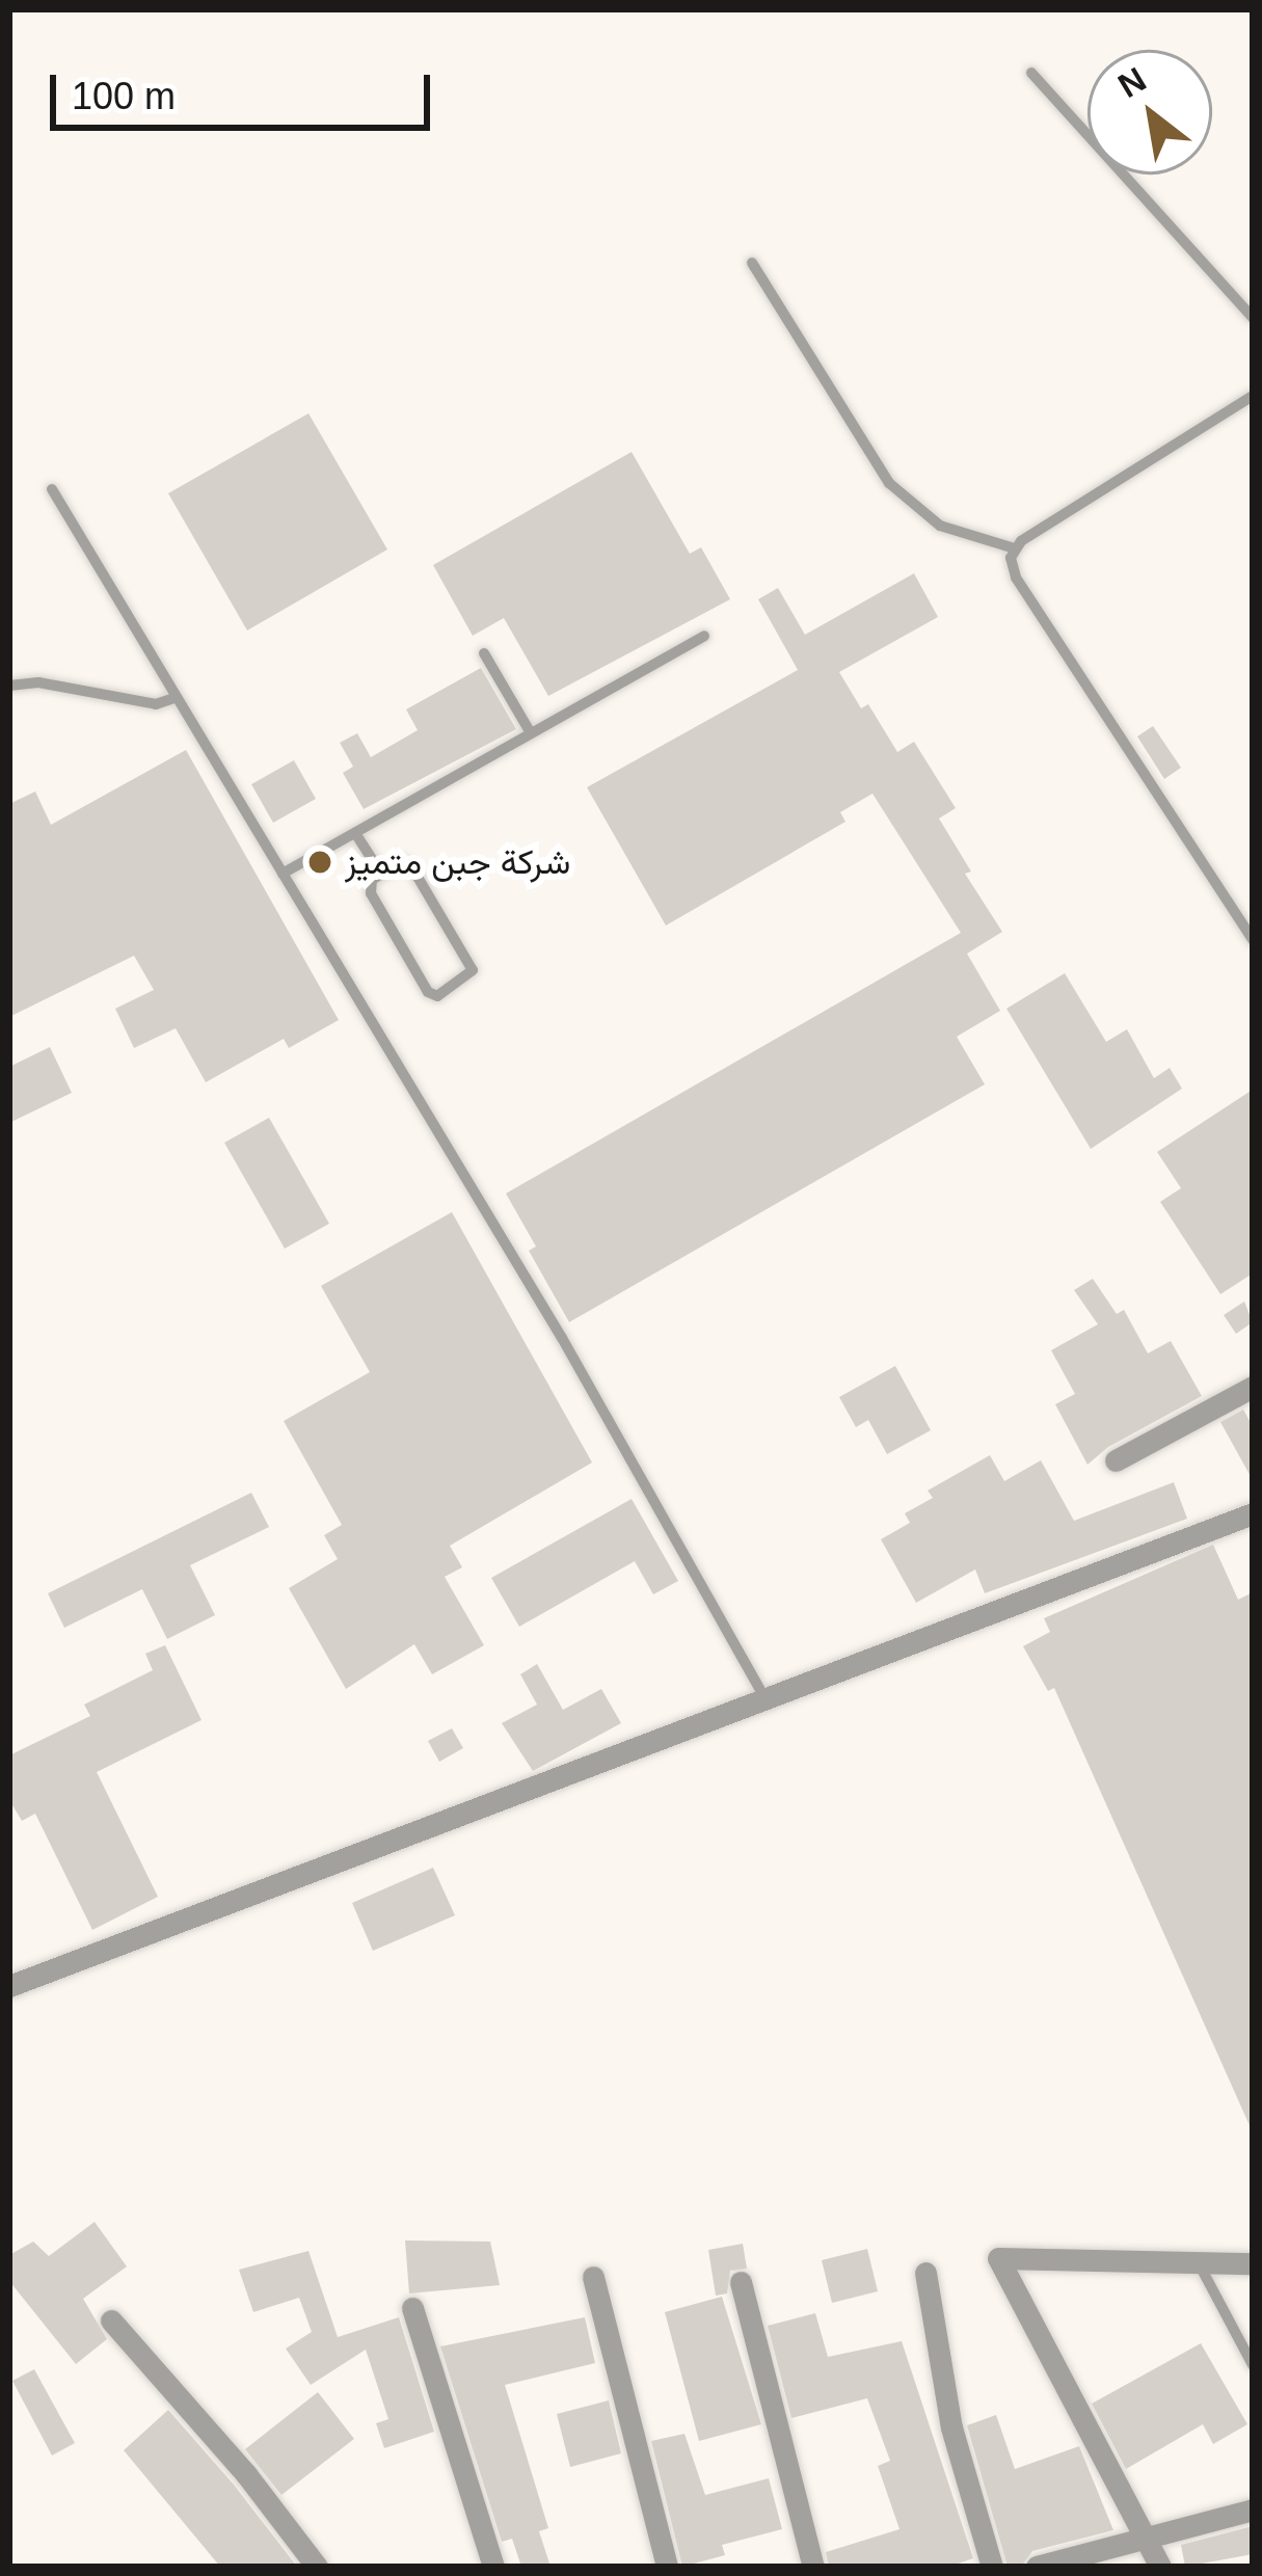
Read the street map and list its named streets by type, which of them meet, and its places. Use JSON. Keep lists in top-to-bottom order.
{
  "places": ["شركة جبن متميز"],
  "scale_bar": "100 m",
  "north": "top left"
}
